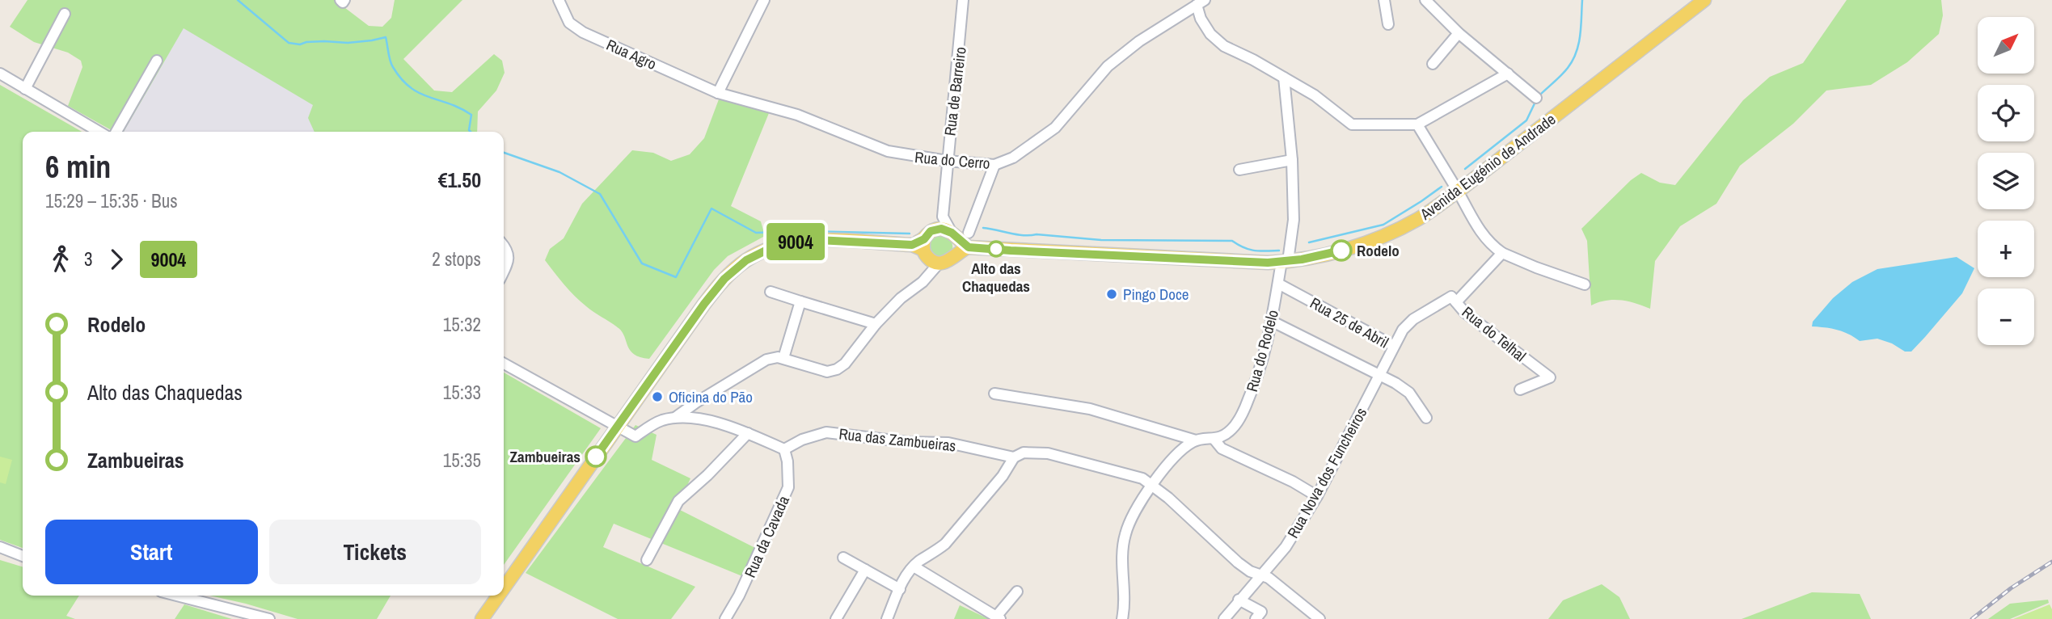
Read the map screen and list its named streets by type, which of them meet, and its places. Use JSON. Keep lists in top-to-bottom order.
{
  "streets": {
    "main road": ["Avenida Eugénio de Andrade"],
    "street": [
      "Rua Agro",
      "Rua de Barreiro",
      "Rua do Cerro",
      "Rua 25 de Abril",
      "Rua do Telhal",
      "Rua do Rodelo",
      "Rua das Zambueiras",
      "Rua Nova dos Funcheiros",
      "Rua da Cavada"
    ]
  },
  "crossings": [
    ["Rua Agro", "Rua do Cerro"],
    ["Rua de Barreiro", "Rua do Cerro"],
    ["Avenida Eugénio de Andrade", "Rua do Rodelo"],
    ["Rua 25 de Abril", "Rua do Rodelo"],
    ["Rua 25 de Abril", "Rua Nova dos Funcheiros"],
    ["Rua das Zambueiras", "Rua Nova dos Funcheiros"],
    ["Rua das Zambueiras", "Rua da Cavada"]
  ],
  "places": [
    "Alto das Chaquedas",
    "Rodelo",
    "Pingo Doce",
    "Oficina do Pão",
    "Zambueiras"
  ],
  "lines": ["bus line 9004"],
  "north": "top right",
  "page": {
    "on_map": "9004",
    "map_buttons": ["+", "−"],
    "heading": ["6 min", "15:29 – 15:35 · Bus", "€1.50"],
    "legs": ["3", "9004", "2 stops"],
    "list": [
      {
        "name": "Rodelo",
        "value": "15:32"
      },
      {
        "name": "Alto das Chaquedas",
        "value": "15:33"
      },
      {
        "name": "Zambueiras",
        "value": "15:35"
      }
    ],
    "buttons": ["Start", "Tickets"]
  }
}
